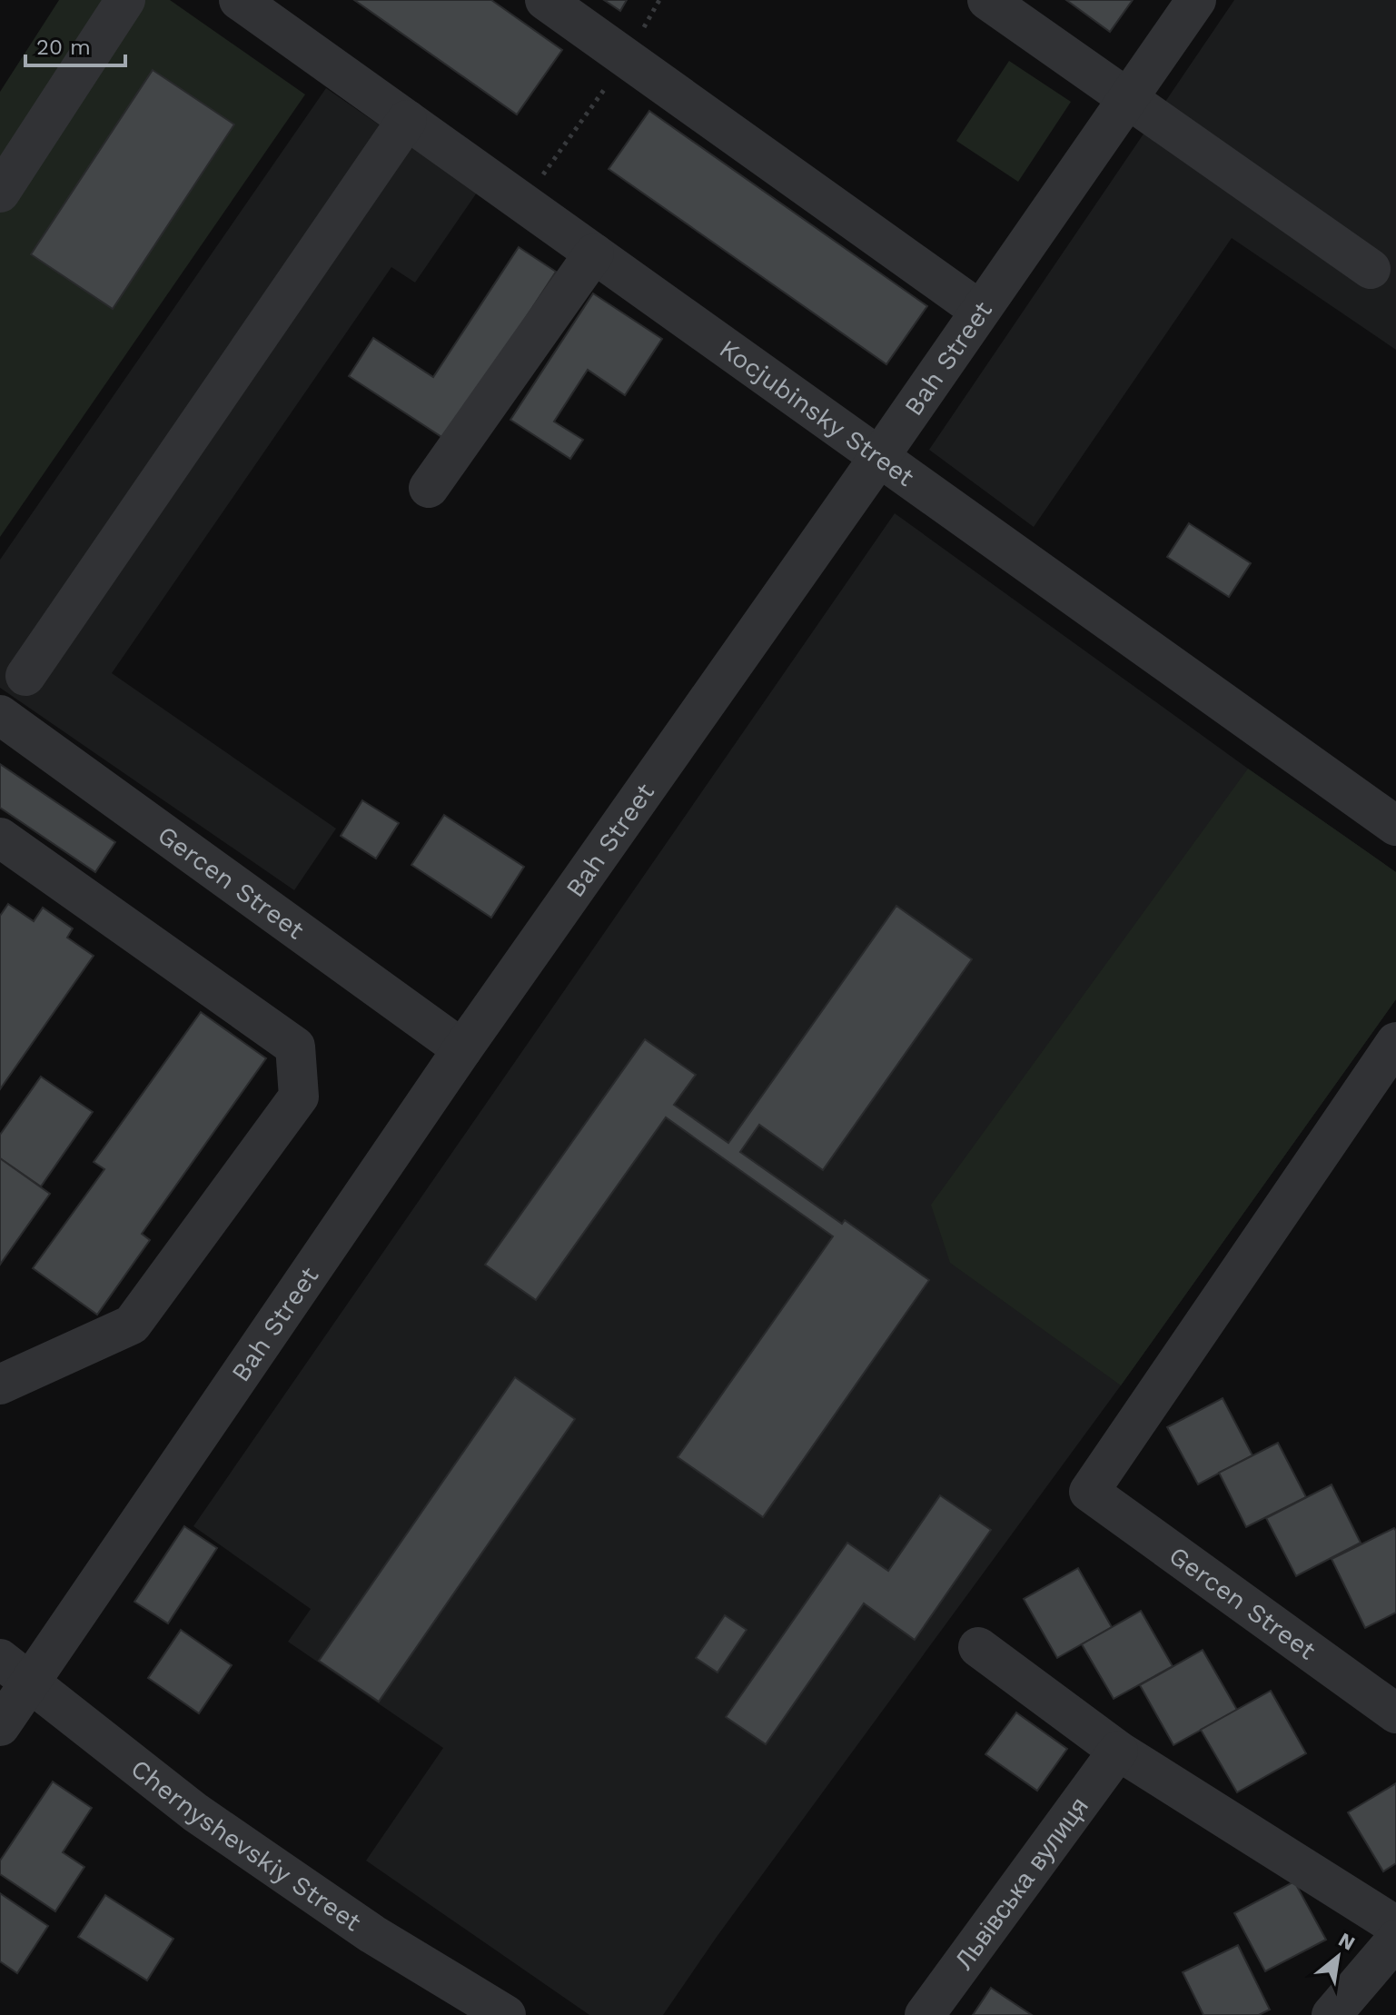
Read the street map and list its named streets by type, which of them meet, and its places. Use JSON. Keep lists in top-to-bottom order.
{
  "streets": {
    "street": [
      "Bah Street",
      "Kocjubinsky Street",
      "Gercen Street",
      "Chernyshevskiy Street",
      "Львівська вулиця"
    ]
  },
  "crossings": [
    ["Bah Street", "Kocjubinsky Street"],
    ["Bah Street", "Gercen Street"],
    ["Bah Street", "Chernyshevskiy Street"]
  ],
  "scale_bar": "20 m",
  "north": "top right"
}
